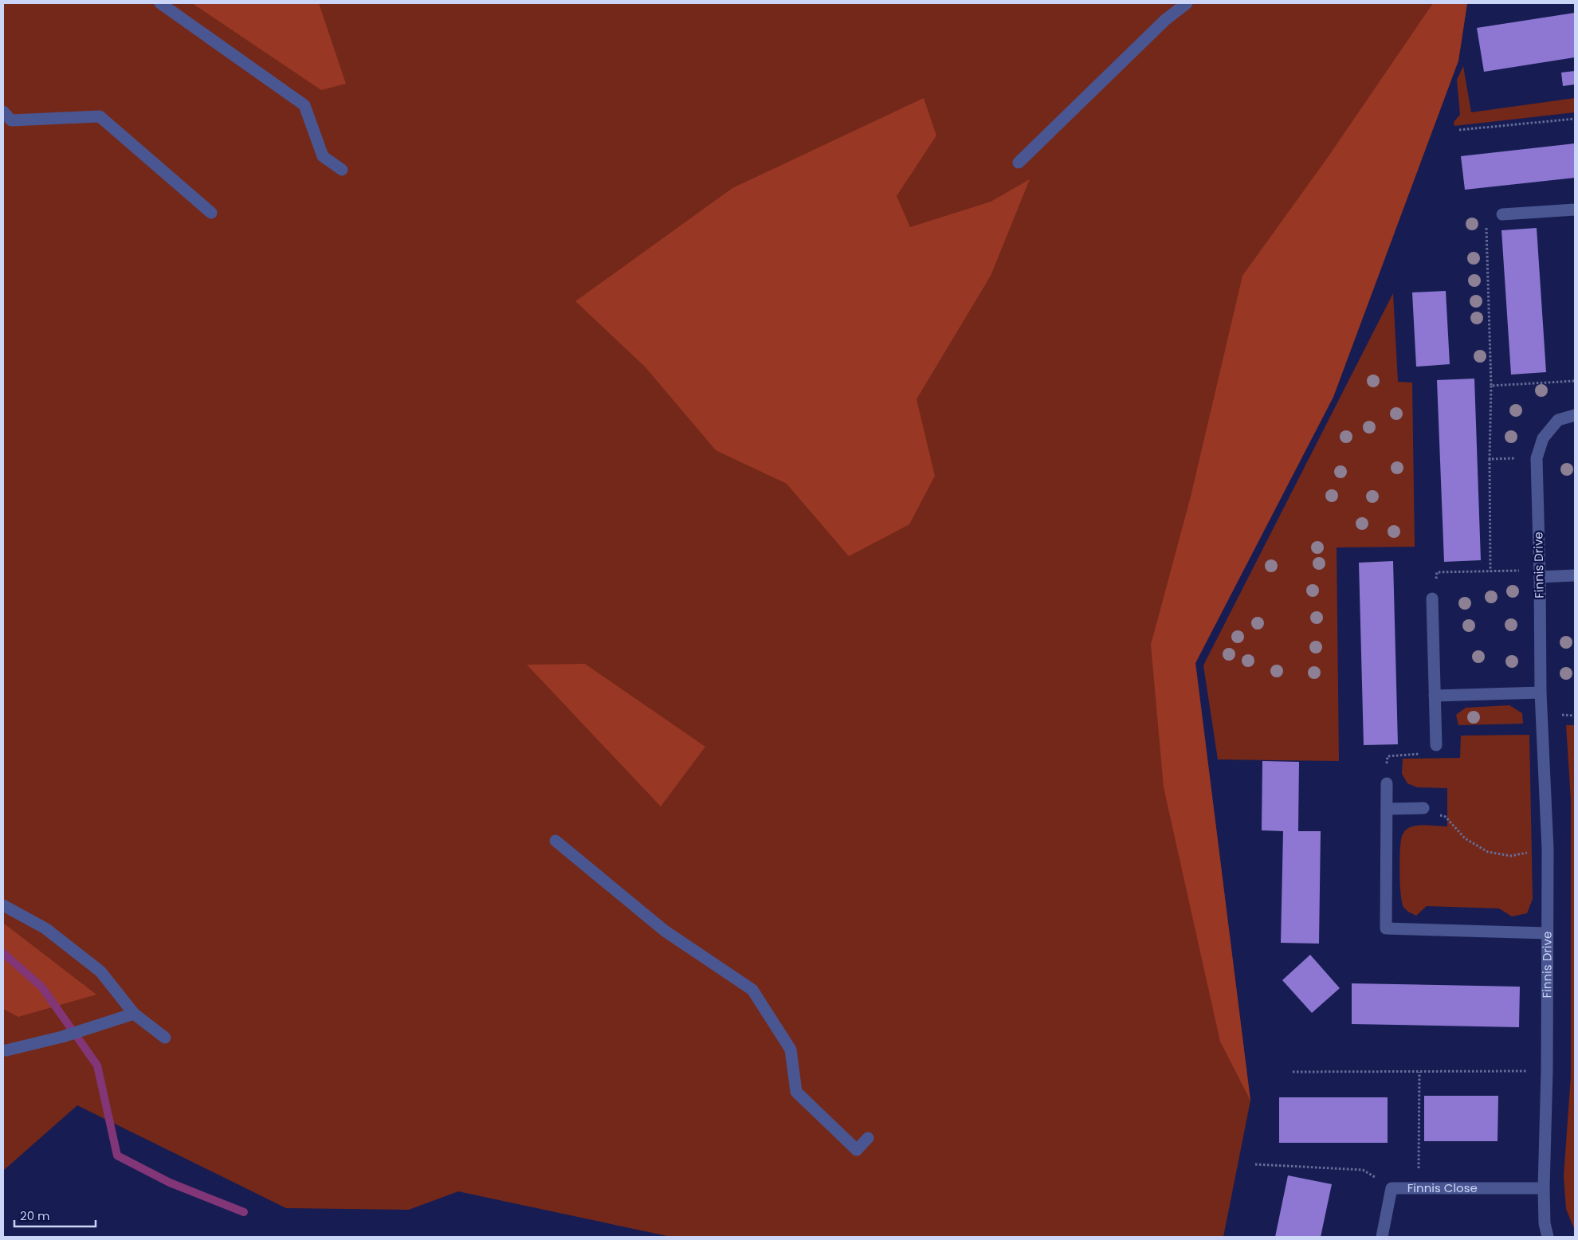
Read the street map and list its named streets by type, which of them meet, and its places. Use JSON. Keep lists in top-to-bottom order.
{
  "streets": {
    "street": ["Finnis Drive", "Finnis Close"]
  },
  "crossings": [
    ["Finnis Drive", "Finnis Close"]
  ],
  "scale_bar": "20 m"
}
